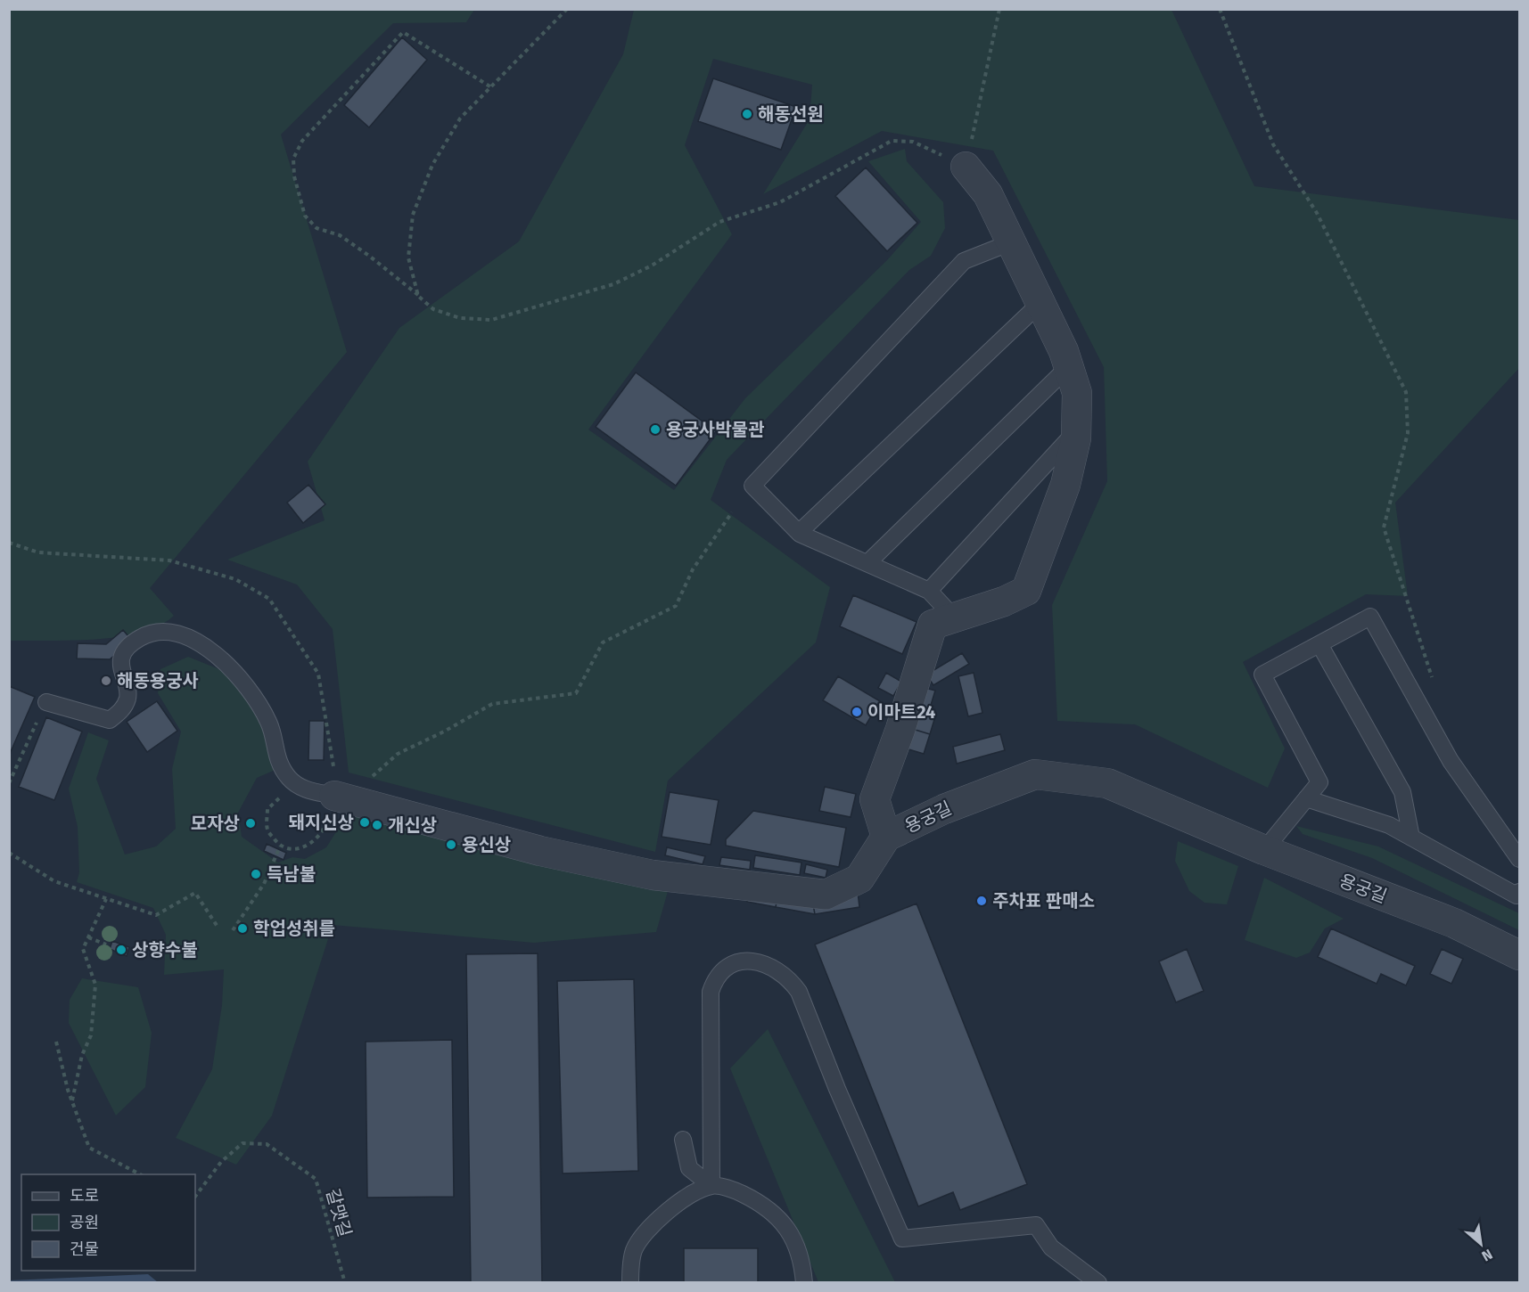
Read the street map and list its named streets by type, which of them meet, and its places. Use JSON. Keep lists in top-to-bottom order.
{
  "streets": {
    "street": ["용궁길"],
    "path": ["갈맷길"]
  },
  "places": [
    "해동선원",
    "용궁사박물관",
    "해동용궁사",
    "이마트24",
    "돼지신상",
    "모자상",
    "개신상",
    "용신상",
    "득남불",
    "주차표 판매소",
    "학업성취를",
    "상향수불"
  ],
  "legend": ["도로", "공원", "건물"],
  "north": "bottom right"
}
